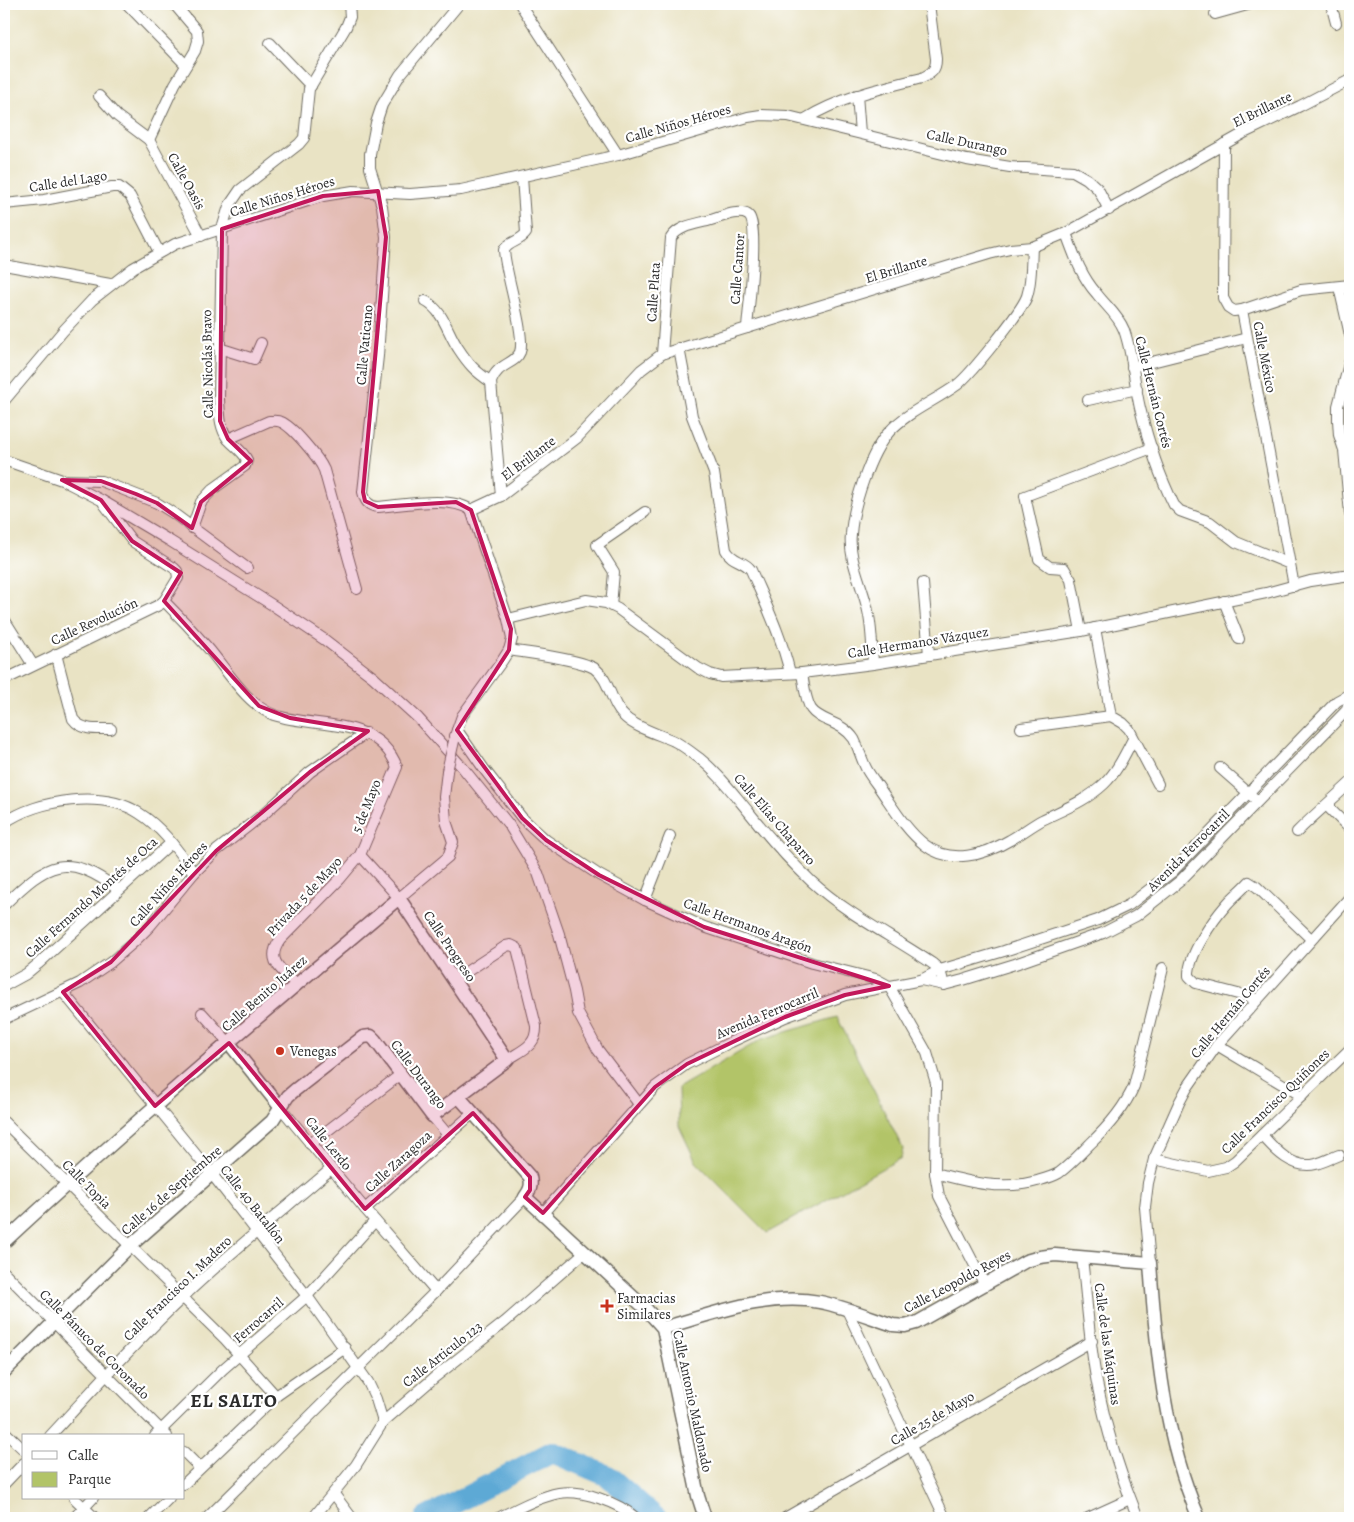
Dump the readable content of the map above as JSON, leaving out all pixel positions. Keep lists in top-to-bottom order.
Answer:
{
  "streets": {
    "street": [
      "El Brillante",
      "Calle Niños Héroes",
      "Calle Durango",
      "Calle del Lago",
      "Calle Oasis",
      "Calle Cantor",
      "Calle Plata",
      "Calle Vaticano",
      "Calle México",
      "Calle Nicolás Bravo",
      "Calle Hernán Cortés",
      "Calle Revolución",
      "Calle Hermanos Vázquez",
      "5 de Mayo",
      "Calle Elías Chaparro",
      "Avenida Ferrocarril",
      "Privada 5 de Mayo",
      "Calle Fernando Montés de Oca",
      "Calle Hermanos Aragón",
      "Calle Progreso",
      "Calle Benito Juárez",
      "Calle Francisco Quiñones",
      "Calle Lerdo",
      "Calle Zaragoza",
      "Calle Topia",
      "Calle 16 de Septiembre",
      "Calle 40 Batallón",
      "Calle Leopoldo Reyes",
      "Calle Francisco I. Madero",
      "Ferrocarril",
      "Calle Pánuco de Coronado",
      "Calle de las Máquinas",
      "Calle Articulo 123",
      "Calle Antonio Maldonado",
      "Calle 25 de Mayo"
    ]
  },
  "crossings": [
    ["El Brillante", "Calle Durango"],
    ["El Brillante", "Calle Cantor"],
    ["El Brillante", "Calle Plata"],
    ["El Brillante", "Calle Vaticano"],
    ["El Brillante", "Calle México"],
    ["El Brillante", "Calle Hernán Cortés"],
    ["Calle Niños Héroes", "Calle Durango"],
    ["Calle Niños Héroes", "Calle del Lago"],
    ["Calle Niños Héroes", "Calle Oasis"],
    ["Calle Niños Héroes", "Calle Vaticano"],
    ["Calle Niños Héroes", "Calle Nicolás Bravo"],
    ["Calle Niños Héroes", "5 de Mayo"],
    ["Calle Niños Héroes", "Calle 40 Batallón"],
    ["Calle Durango", "Calle Zaragoza"],
    ["Calle Durango", "Calle 16 de Septiembre"],
    ["Calle Durango", "Calle Antonio Maldonado"],
    ["Calle Cantor", "Calle Plata"],
    ["Calle México", "Calle Hernán Cortés"],
    ["Calle México", "Calle Hermanos Vázquez"],
    ["Calle Hernán Cortés", "Calle Francisco Quiñones"],
    ["Calle Hernán Cortés", "Calle Leopoldo Reyes"],
    ["5 de Mayo", "Privada 5 de Mayo"],
    ["5 de Mayo", "Calle Progreso"],
    ["Calle Elías Chaparro", "Avenida Ferrocarril"],
    ["Calle Elías Chaparro", "Calle Benito Juárez"],
    ["Avenida Ferrocarril", "Calle Hermanos Aragón"],
    ["Avenida Ferrocarril", "Calle Antonio Maldonado"],
    ["Privada 5 de Mayo", "Calle Progreso"],
    ["Privada 5 de Mayo", "Calle Benito Juárez"],
    ["Calle Hermanos Aragón", "Calle Benito Juárez"],
    ["Calle Progreso", "Calle Benito Juárez"],
    ["Calle Benito Juárez", "Calle Lerdo"],
    ["Calle Benito Juárez", "Calle Topia"],
    ["Calle Benito Juárez", "Calle 40 Batallón"],
    ["Calle Lerdo", "Calle Zaragoza"],
    ["Calle Lerdo", "Calle 16 de Septiembre"],
    ["Calle Lerdo", "Calle Francisco I. Madero"],
    ["Calle Lerdo", "Ferrocarril"],
    ["Calle Topia", "Calle 16 de Septiembre"],
    ["Calle Topia", "Calle Francisco I. Madero"],
    ["Calle Topia", "Ferrocarril"],
    ["Calle 16 de Septiembre", "Calle 40 Batallón"],
    ["Calle 16 de Septiembre", "Calle Pánuco de Coronado"],
    ["Calle 40 Batallón", "Calle Francisco I. Madero"],
    ["Calle 40 Batallón", "Ferrocarril"],
    ["Calle 40 Batallón", "Calle Articulo 123"],
    ["Calle Leopoldo Reyes", "Calle de las Máquinas"],
    ["Calle Leopoldo Reyes", "Calle Antonio Maldonado"],
    ["Calle Francisco I. Madero", "Calle Pánuco de Coronado"],
    ["Ferrocarril", "Calle Pánuco de Coronado"],
    ["Calle de las Máquinas", "Calle 25 de Mayo"],
    ["Calle Articulo 123", "Calle Antonio Maldonado"]
  ],
  "districts": ["EL SALTO"],
  "places": {
    "other": ["Venegas"],
    "health": ["Farmacias Similares"]
  },
  "legend": ["Calle", "Parque"]
}
